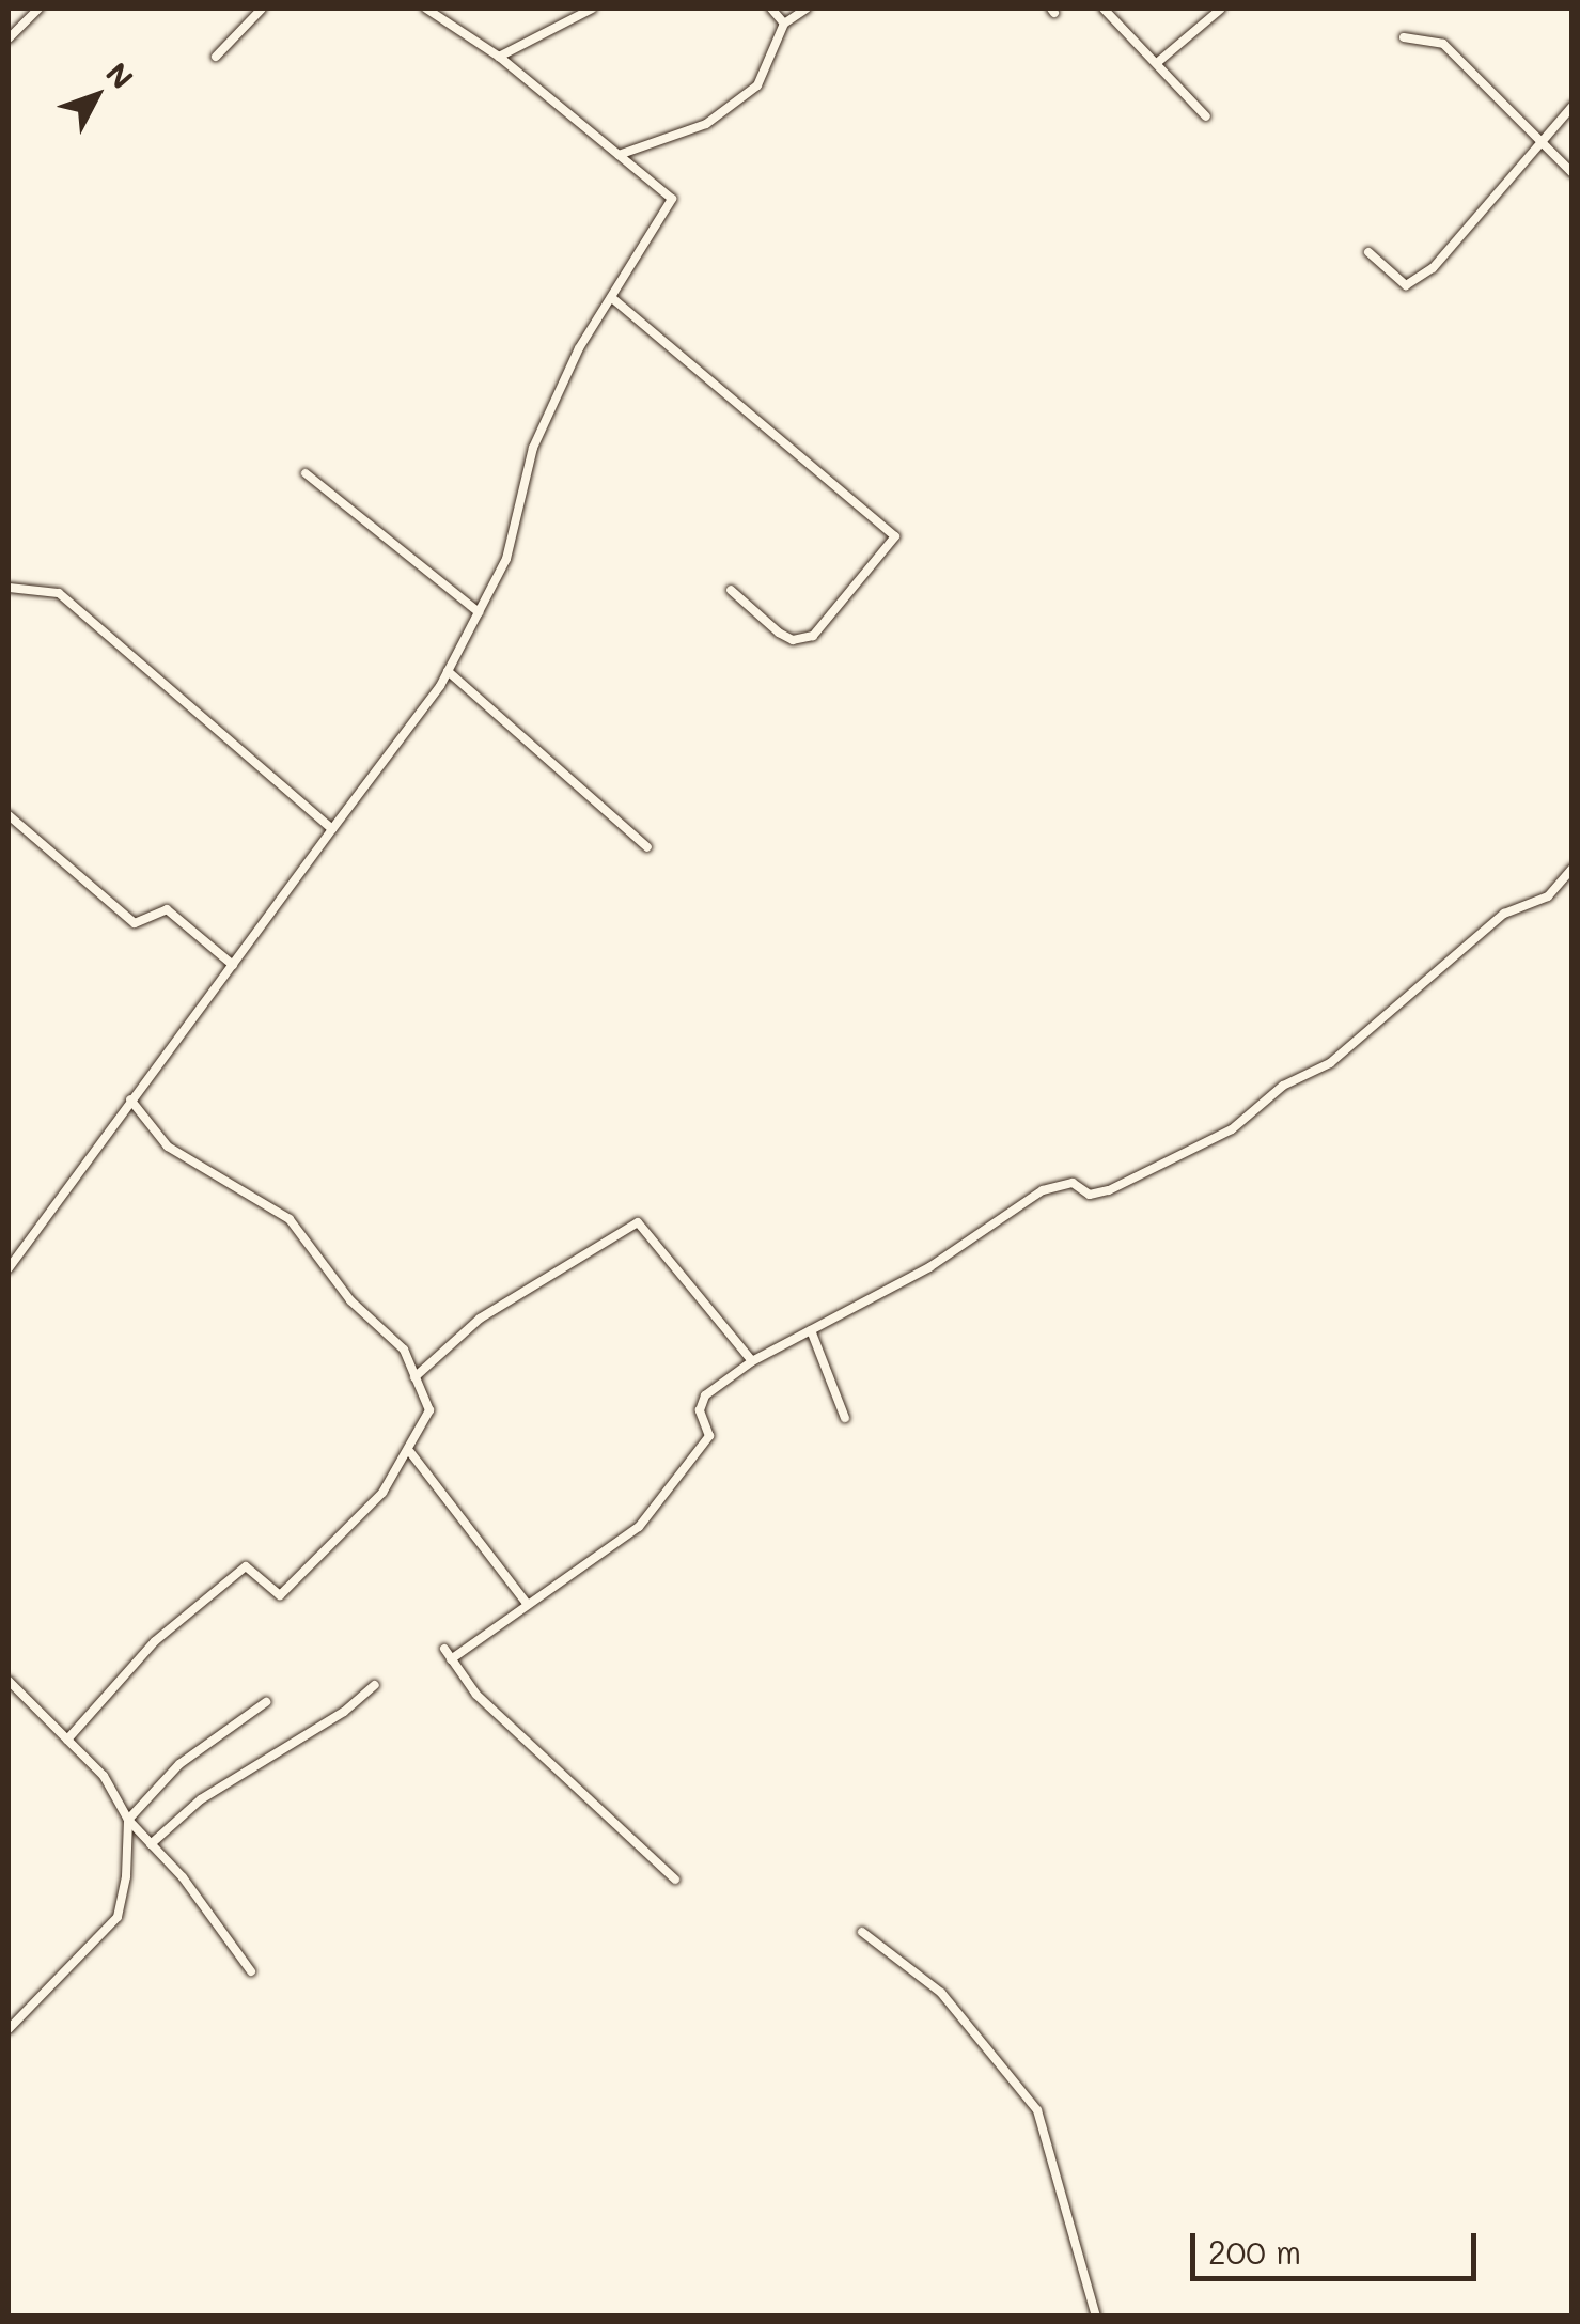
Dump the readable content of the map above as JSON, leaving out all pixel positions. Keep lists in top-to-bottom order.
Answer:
{
  "scale_bar": "200 m",
  "north": "top right"
}
